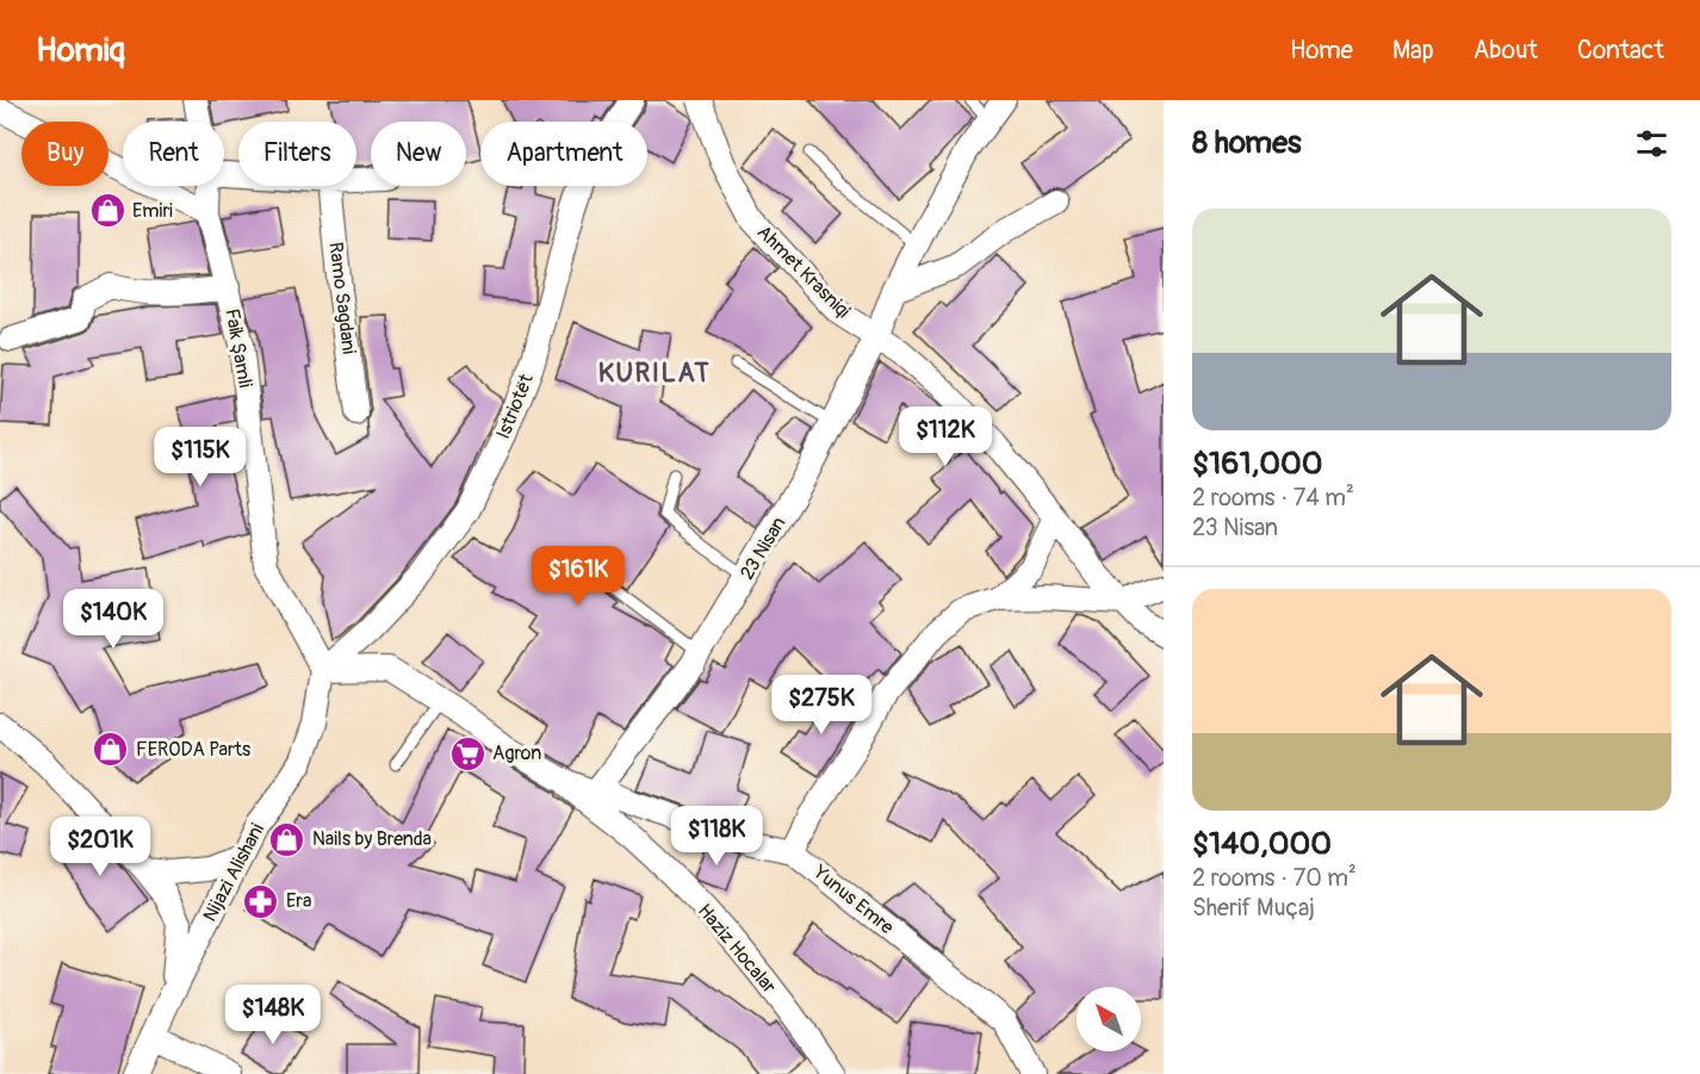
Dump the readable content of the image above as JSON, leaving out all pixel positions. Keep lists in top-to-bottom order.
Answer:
{
  "streets": {
    "street": [
      "Ahmet Krasniqi",
      "Ramo Sagdani",
      "Faik Şamli",
      "Istriotët",
      "23 Nisan",
      "Nijazi Alishani",
      "Yunus Emre",
      "Haziz Hocalar"
    ]
  },
  "crossings": [
    ["Ahmet Krasniqi", "23 Nisan"],
    ["Faik Şamli", "Istriotët"],
    ["Faik Şamli", "Nijazi Alishani"],
    ["Faik Şamli", "Yunus Emre"],
    ["Istriotët", "Nijazi Alishani"],
    ["Istriotët", "Yunus Emre"],
    ["23 Nisan", "Yunus Emre"],
    ["Nijazi Alishani", "Yunus Emre"],
    ["Yunus Emre", "Haziz Hocalar"]
  ],
  "districts": ["KURILAT"],
  "places": {
    "shop": ["Emiri", "FERODA Parts", "Nails by Brenda"],
    "supermarket": ["Agron"],
    "pharmacy": ["Era"]
  },
  "north": "top left",
  "page": {
    "header": "Homiq",
    "nav": [
      "Home",
      "Map",
      "About",
      "Contact"
    ],
    "heading": "8 homes",
    "chip": [
      "Buy",
      "Rent",
      "Filters",
      "New",
      "Apartment"
    ],
    "list": [
      {
        "name": "$161,000",
        "note": "2 rooms · 74 m² · 23 Nisan"
      },
      {
        "name": "$140,000",
        "note": "2 rooms · 70 m² · Sherif Muçaj"
      }
    ],
    "price": [
      "$112K",
      "$115K",
      "$161K",
      "$140K",
      "$275K",
      "$118K",
      "$201K",
      "$148K"
    ]
  }
}
